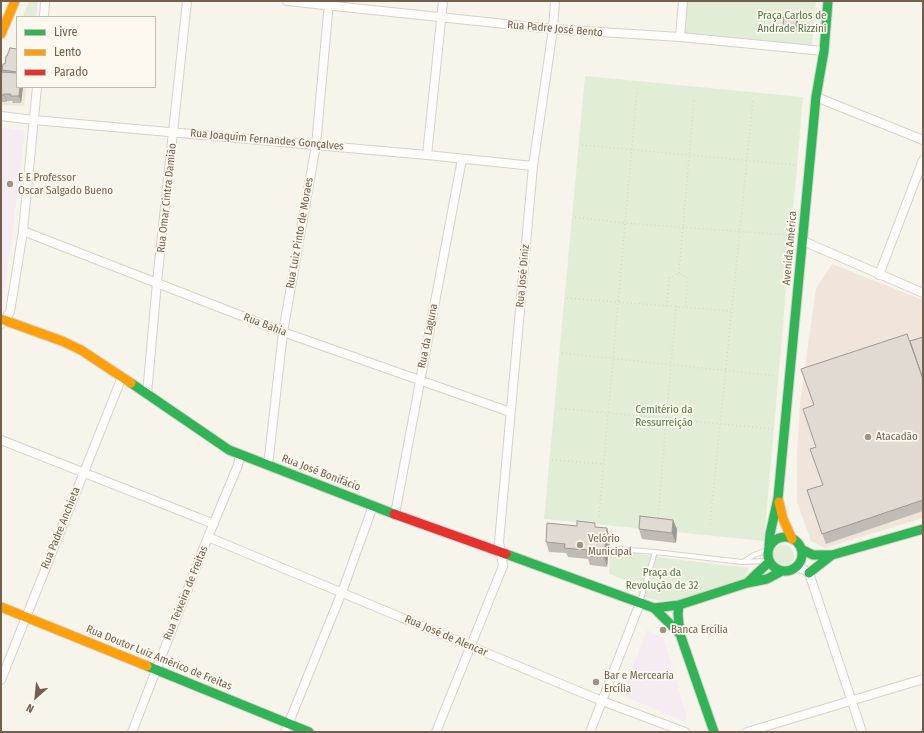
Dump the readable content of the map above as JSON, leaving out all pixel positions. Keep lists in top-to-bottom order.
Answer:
{
  "streets": {
    "street": [
      "Rua Padre José Bento",
      "Rua Joaquim Fernandes Gonçalves",
      "Rua Omar Cintra Damião",
      "Rua Luiz Pinto de Moraes",
      "Avenida América",
      "Rua José Diniz",
      "Rua Bahia",
      "Rua da Laguna",
      "Rua José Bonifácio",
      "Rua Padre Anchieta",
      "Rua Teixeira de Freitas",
      "Rua José de Alencar",
      "Rua Doutor Luiz Américo de Freitas"
    ]
  },
  "crossings": [
    ["Rua Padre José Bento", "Rua Luiz Pinto de Moraes"],
    ["Rua Padre José Bento", "Avenida América"],
    ["Rua Padre José Bento", "Rua José Diniz"],
    ["Rua Joaquim Fernandes Gonçalves", "Rua Omar Cintra Damião"],
    ["Rua Joaquim Fernandes Gonçalves", "Rua Luiz Pinto de Moraes"],
    ["Rua Joaquim Fernandes Gonçalves", "Rua José Diniz"],
    ["Rua Joaquim Fernandes Gonçalves", "Rua da Laguna"],
    ["Rua Omar Cintra Damião", "Rua Bahia"],
    ["Rua Omar Cintra Damião", "Rua José Bonifácio"],
    ["Rua Luiz Pinto de Moraes", "Rua Bahia"],
    ["Rua Luiz Pinto de Moraes", "Rua José Bonifácio"],
    ["Rua José Diniz", "Rua Bahia"],
    ["Rua José Diniz", "Rua José Bonifácio"],
    ["Rua José Diniz", "Rua José de Alencar"],
    ["Rua Bahia", "Rua da Laguna"],
    ["Rua da Laguna", "Rua José Bonifácio"],
    ["Rua José Bonifácio", "Rua Padre Anchieta"],
    ["Rua José Bonifácio", "Rua Teixeira de Freitas"],
    ["Rua Padre Anchieta", "Rua Doutor Luiz Américo de Freitas"],
    ["Rua Teixeira de Freitas", "Rua José de Alencar"],
    ["Rua Teixeira de Freitas", "Rua Doutor Luiz Américo de Freitas"]
  ],
  "parks": ["Praça Carlos de Andrade Rizzini", "Cemitério da Ressurreição", "Praça da Revolução de 32"],
  "places": [
    "E E Professor Oscar Salgado Bueno",
    "Atacadão",
    "Velório Municipal",
    "Banca Ercília",
    "Bar e Mercearia Ercília"
  ],
  "legend": ["Livre", "Lento", "Parado"],
  "north": "bottom left"
}
